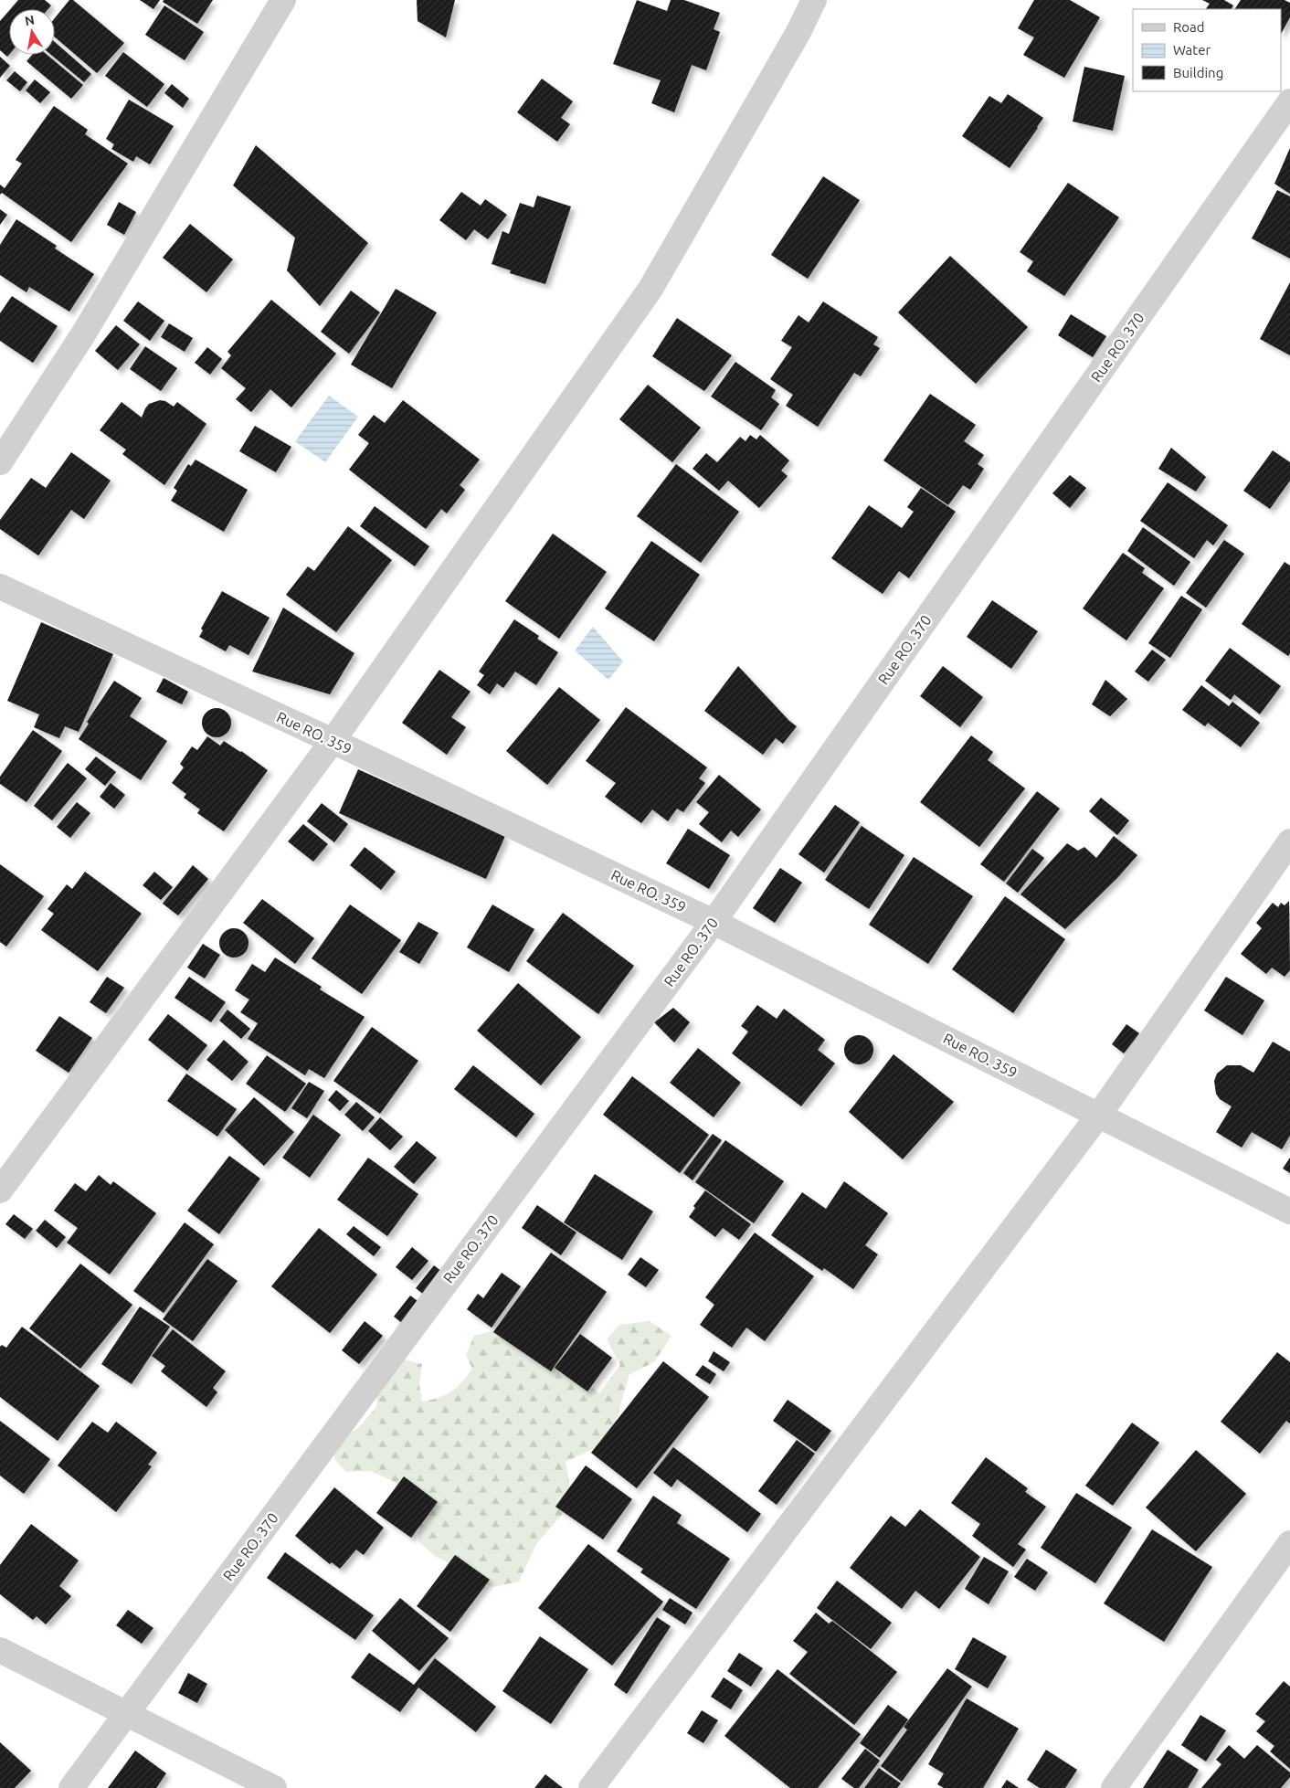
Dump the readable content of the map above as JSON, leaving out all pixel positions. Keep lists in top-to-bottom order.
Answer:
{
  "streets": {
    "street": ["Rue RO. 370", "Rue RO. 359"]
  },
  "crossings": [
    ["Rue RO. 370", "Rue RO. 359"]
  ],
  "legend": ["Road", "Water", "Building"],
  "north": "top"
}
